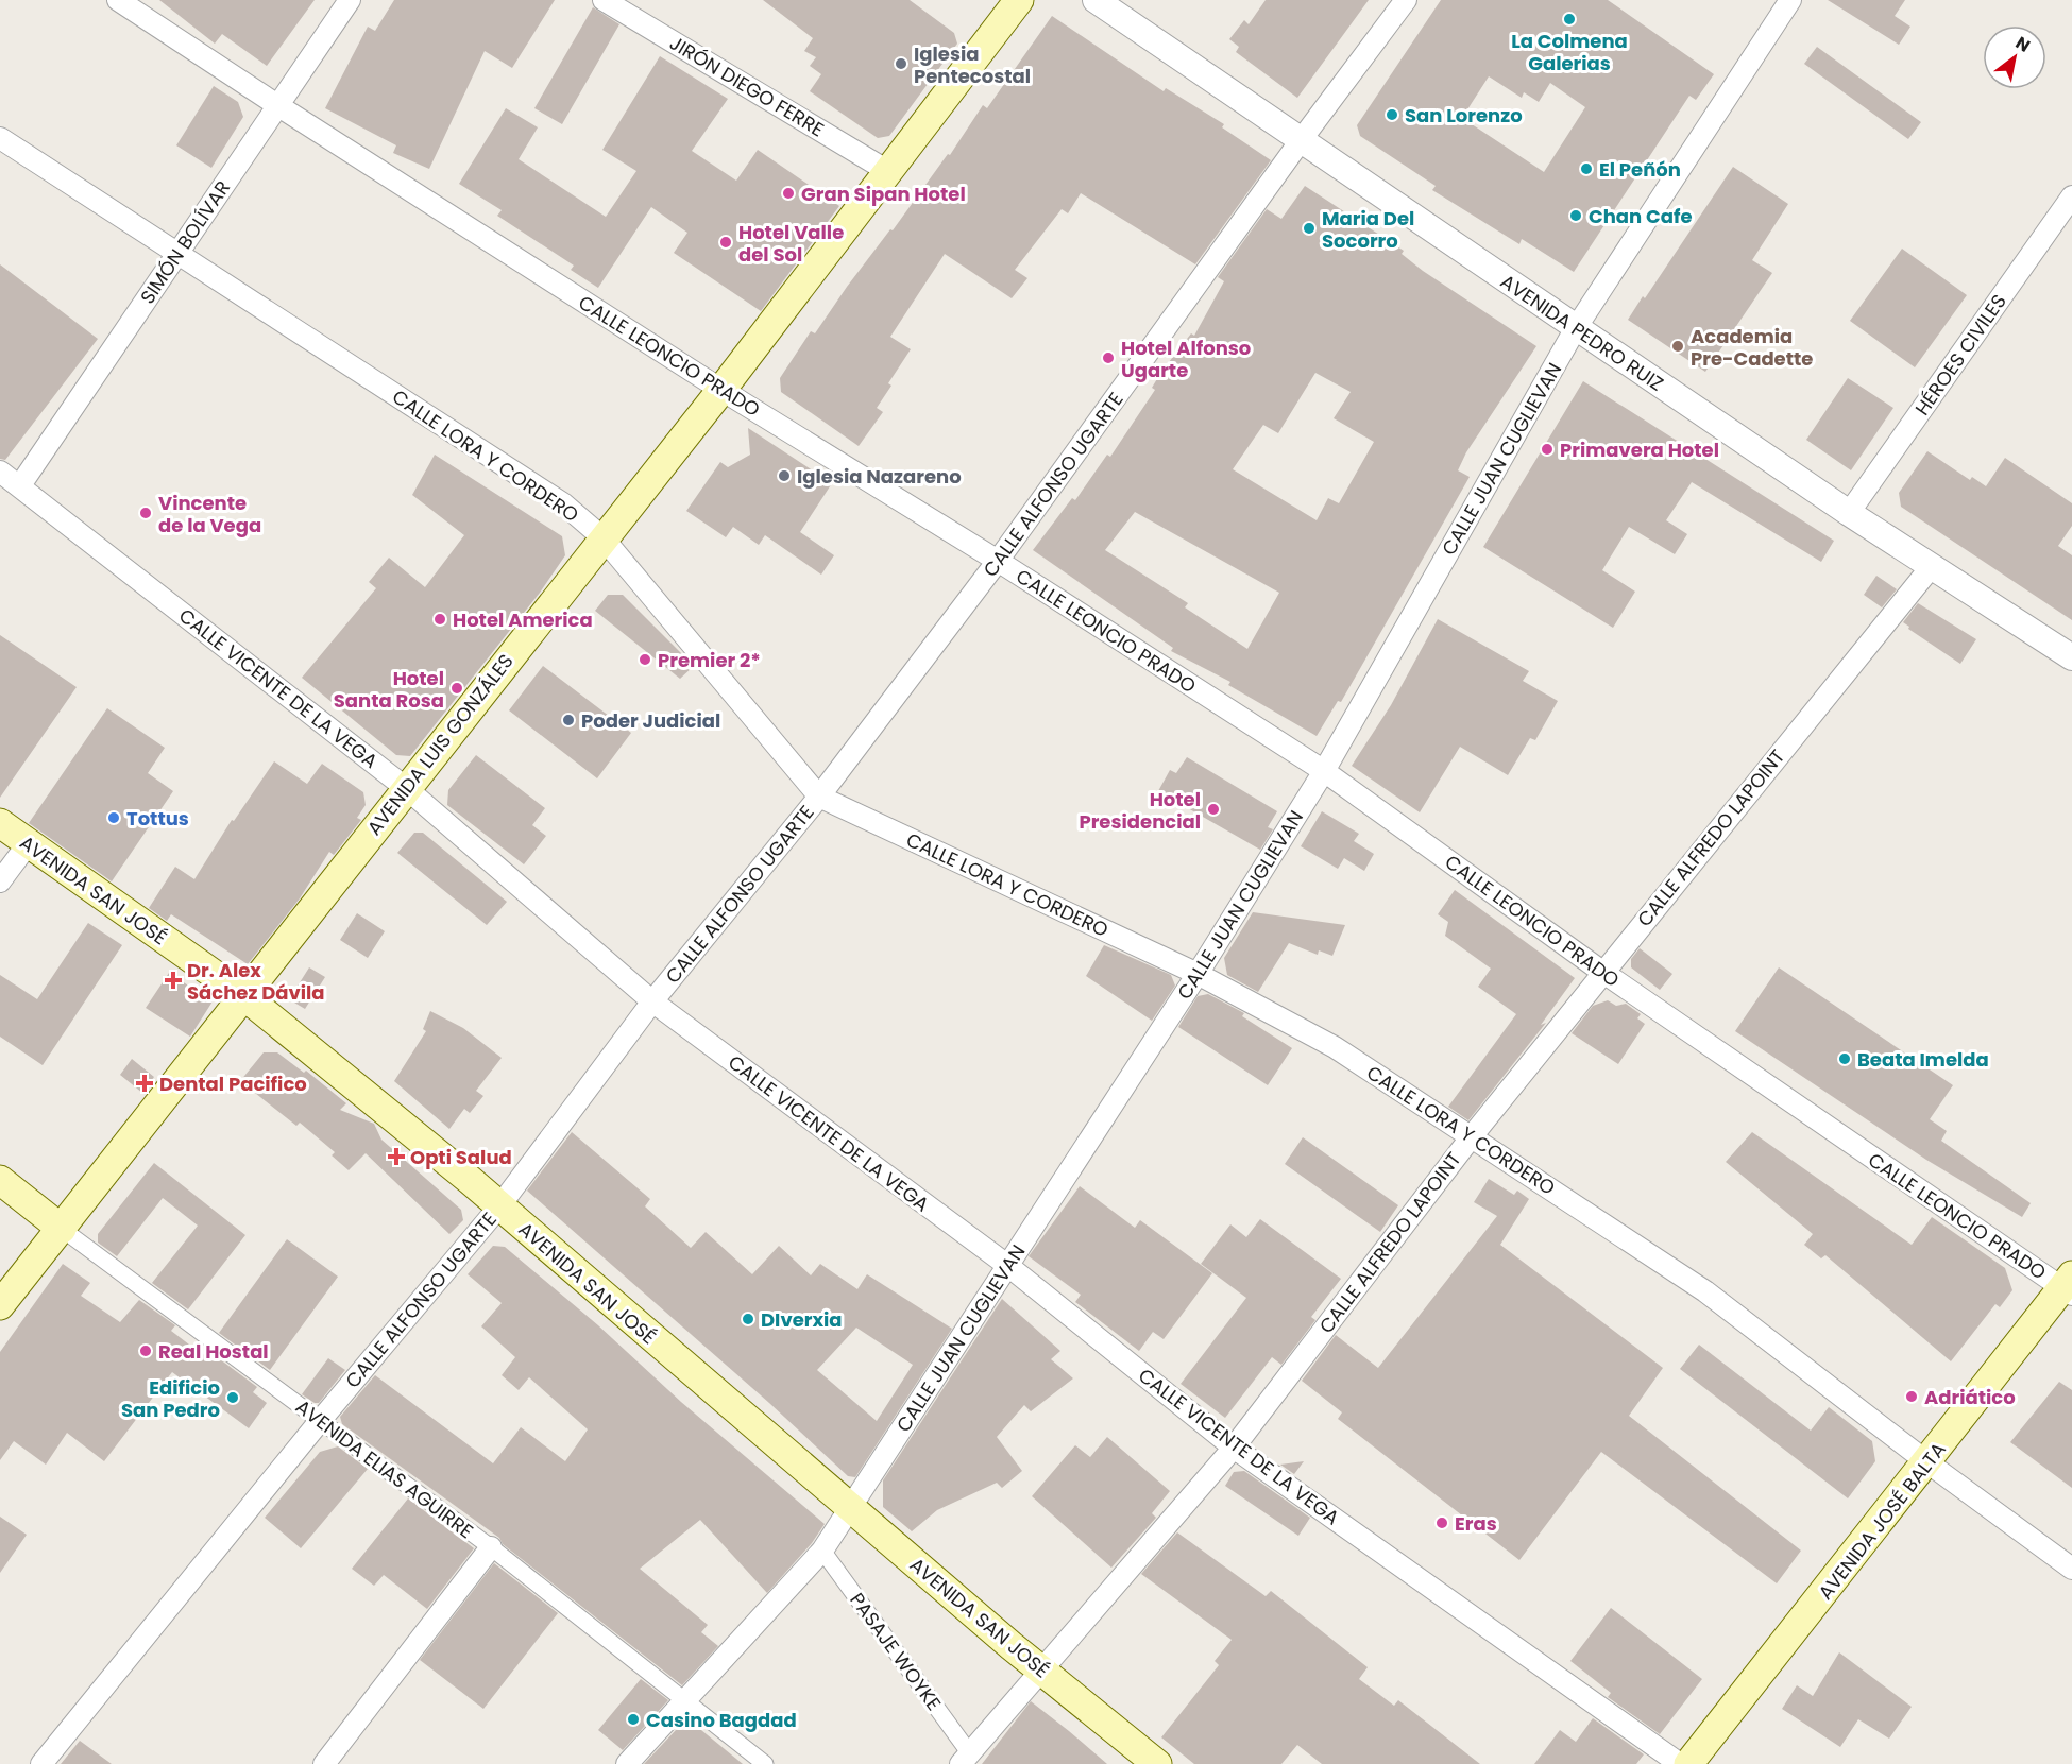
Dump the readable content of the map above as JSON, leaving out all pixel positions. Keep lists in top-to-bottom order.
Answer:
{
  "streets": {
    "main road": [
      "AVENIDA LUIS GONZÁLES",
      "AVENIDA SAN JOSÉ",
      "AVENIDA ELIAS AGUIRRE",
      "AVENIDA JOSÉ BALTA"
    ],
    "street": [
      "JIRÓN DIEGO FERRE",
      "SIMÓN BOLÍVAR",
      "AVENIDA PEDRO RUIZ",
      "HÉROES CIVILES",
      "CALLE LEONCIO PRADO",
      "CALLE LORA Y CORDERO",
      "CALLE JUAN CUGLIEVAN",
      "CALLE ALFONSO UGARTE",
      "CALLE VICENTE DE LA VEGA",
      "CALLE ALFREDO LAPOINT",
      "PASAJE WOYKE"
    ]
  },
  "crossings": [
    ["JIRÓN DIEGO FERRE", "AVENIDA LUIS GONZÁLES"],
    ["SIMÓN BOLÍVAR", "CALLE LEONCIO PRADO"],
    ["SIMÓN BOLÍVAR", "CALLE LORA Y CORDERO"],
    ["SIMÓN BOLÍVAR", "CALLE VICENTE DE LA VEGA"],
    ["AVENIDA PEDRO RUIZ", "HÉROES CIVILES"],
    ["AVENIDA PEDRO RUIZ", "CALLE JUAN CUGLIEVAN"],
    ["AVENIDA PEDRO RUIZ", "CALLE ALFONSO UGARTE"],
    ["AVENIDA PEDRO RUIZ", "CALLE ALFREDO LAPOINT"],
    ["CALLE LEONCIO PRADO", "CALLE JUAN CUGLIEVAN"],
    ["CALLE LEONCIO PRADO", "CALLE ALFONSO UGARTE"],
    ["CALLE LEONCIO PRADO", "AVENIDA LUIS GONZÁLES"],
    ["CALLE LEONCIO PRADO", "CALLE ALFREDO LAPOINT"],
    ["CALLE LEONCIO PRADO", "AVENIDA JOSÉ BALTA"],
    ["CALLE LORA Y CORDERO", "CALLE JUAN CUGLIEVAN"],
    ["CALLE LORA Y CORDERO", "CALLE ALFONSO UGARTE"],
    ["CALLE LORA Y CORDERO", "AVENIDA LUIS GONZÁLES"],
    ["CALLE LORA Y CORDERO", "CALLE ALFREDO LAPOINT"],
    ["CALLE LORA Y CORDERO", "AVENIDA JOSÉ BALTA"],
    ["CALLE JUAN CUGLIEVAN", "CALLE VICENTE DE LA VEGA"],
    ["CALLE JUAN CUGLIEVAN", "AVENIDA SAN JOSÉ"],
    ["CALLE JUAN CUGLIEVAN", "AVENIDA ELIAS AGUIRRE"],
    ["CALLE JUAN CUGLIEVAN", "PASAJE WOYKE"],
    ["CALLE ALFONSO UGARTE", "CALLE VICENTE DE LA VEGA"],
    ["CALLE ALFONSO UGARTE", "AVENIDA SAN JOSÉ"],
    ["CALLE ALFONSO UGARTE", "AVENIDA ELIAS AGUIRRE"],
    ["CALLE VICENTE DE LA VEGA", "AVENIDA LUIS GONZÁLES"],
    ["CALLE VICENTE DE LA VEGA", "CALLE ALFREDO LAPOINT"],
    ["AVENIDA LUIS GONZÁLES", "AVENIDA SAN JOSÉ"],
    ["AVENIDA LUIS GONZÁLES", "AVENIDA ELIAS AGUIRRE"],
    ["CALLE ALFREDO LAPOINT", "AVENIDA SAN JOSÉ"],
    ["CALLE ALFREDO LAPOINT", "PASAJE WOYKE"]
  ],
  "places": {
    "other": [
      "La Colmena Galerias",
      "Iglesia Pentecostal",
      "San Lorenzo",
      "El Peñón",
      "Gran Sipan Hotel",
      "Chan Cafe",
      "Maria Del Socorro",
      "Hotel Valle del Sol",
      "Academia Pre-Cadette",
      "Hotel Alfonso Ugarte",
      "Primavera Hotel",
      "Iglesia Nazareno",
      "Vincente de la Vega",
      "Hotel America",
      "Premier 2*",
      "Hotel Santa Rosa",
      "Poder Judicial",
      "Hotel Presidencial",
      "Tottus",
      "Beata Imelda",
      "DIverxia",
      "Real Hostal",
      "Adriático",
      "Edificio San Pedro",
      "Eras",
      "Casino Bagdad"
    ],
    "health": ["Dr. Alex Sáchez Dávila", "Dental Pacifico", "Opti Salud"]
  },
  "north": "top right"
}
